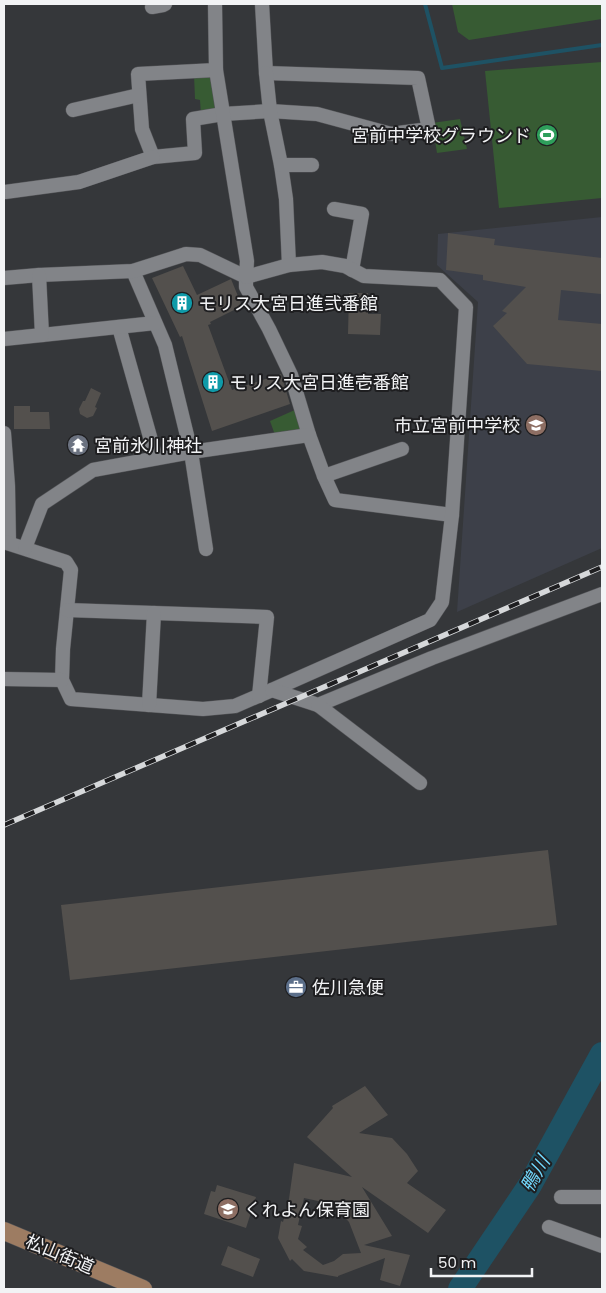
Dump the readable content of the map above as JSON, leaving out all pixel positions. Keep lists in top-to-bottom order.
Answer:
{
  "streets": {
    "main road": ["松山街道"]
  },
  "water": ["鴨川"],
  "places": {
    "sports": ["宮前中学校グラウンド"],
    "building": ["モリス大宮日進弐番館", "モリス大宮日進壱番館"],
    "school or university": ["市立宮前中学校", "くれよん保育園"],
    "temple": ["宮前氷川神社"],
    "office": ["佐川急便"]
  },
  "scale_bar": "50 m"
}
